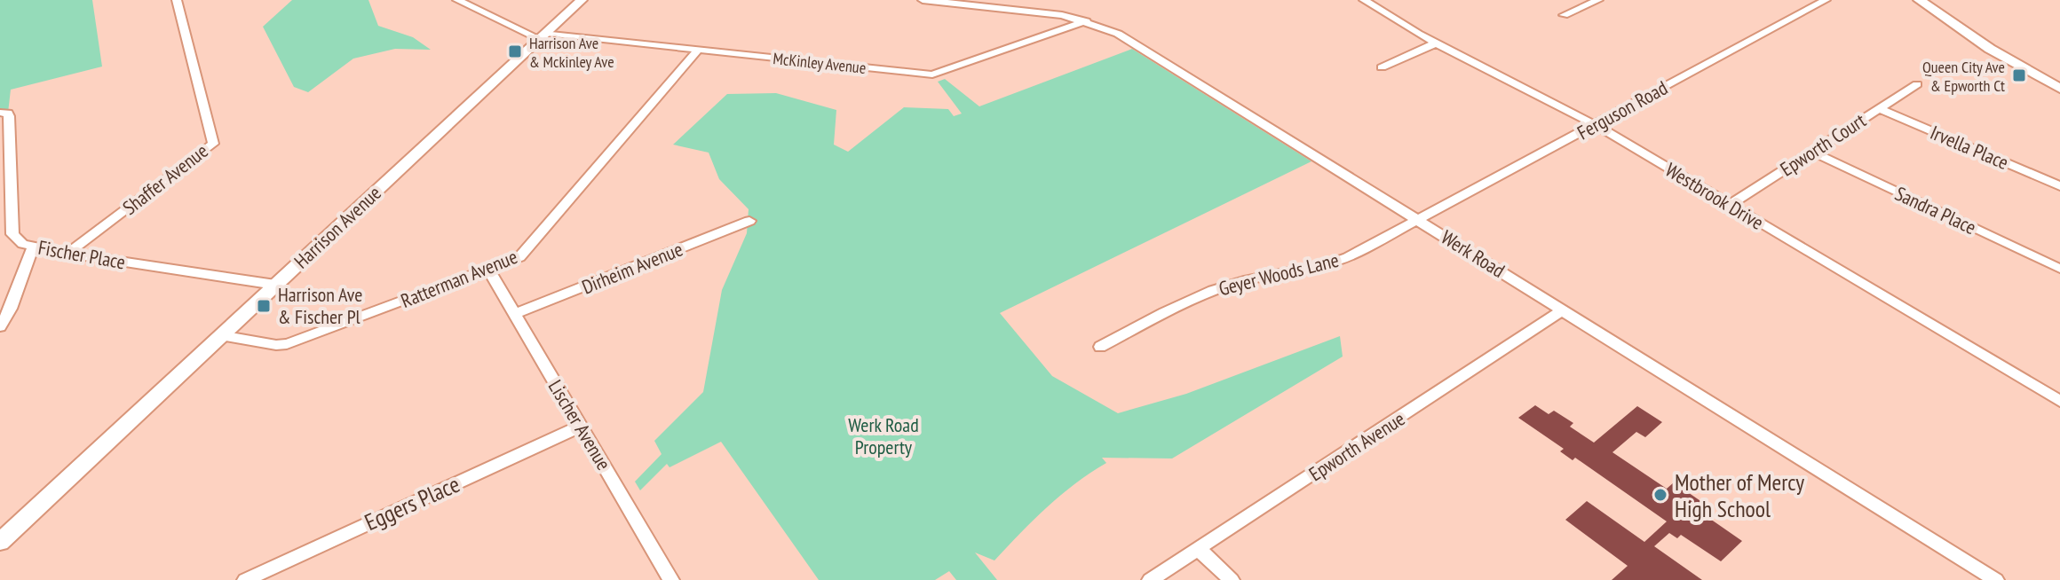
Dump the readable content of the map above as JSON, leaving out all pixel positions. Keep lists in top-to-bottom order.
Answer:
{
  "streets": {
    "main road": ["Harrison Avenue"],
    "street": [
      "McKinley Avenue",
      "Ferguson Road",
      "Epworth Court",
      "Irvella Place",
      "Shaffer Avenue",
      "Westbrook Drive",
      "Sandra Place",
      "Werk Road",
      "Fischer Place",
      "Dirheim Avenue",
      "Geyer Woods Lane",
      "Ratterman Avenue",
      "Lischer Avenue",
      "Epworth Avenue",
      "Eggers Place"
    ]
  },
  "crossings": [
    ["McKinley Avenue", "Harrison Avenue"],
    ["McKinley Avenue", "Werk Road"],
    ["McKinley Avenue", "Ratterman Avenue"],
    ["Ferguson Road", "Westbrook Drive"],
    ["Ferguson Road", "Werk Road"],
    ["Ferguson Road", "Geyer Woods Lane"],
    ["Epworth Court", "Irvella Place"],
    ["Epworth Court", "Westbrook Drive"],
    ["Epworth Court", "Sandra Place"],
    ["Shaffer Avenue", "Fischer Place"],
    ["Harrison Avenue", "Fischer Place"],
    ["Harrison Avenue", "Ratterman Avenue"],
    ["Werk Road", "Geyer Woods Lane"],
    ["Werk Road", "Epworth Avenue"],
    ["Dirheim Avenue", "Lischer Avenue"],
    ["Ratterman Avenue", "Lischer Avenue"],
    ["Lischer Avenue", "Eggers Place"]
  ],
  "parks": ["Werk Road Property"],
  "places": {
    "transit": ["Harrison Ave & Mckinley Ave", "Queen City Ave & Epworth Ct", "Harrison Ave & Fischer Pl"],
    "other": ["Mother of Mercy High School"]
  }
}
